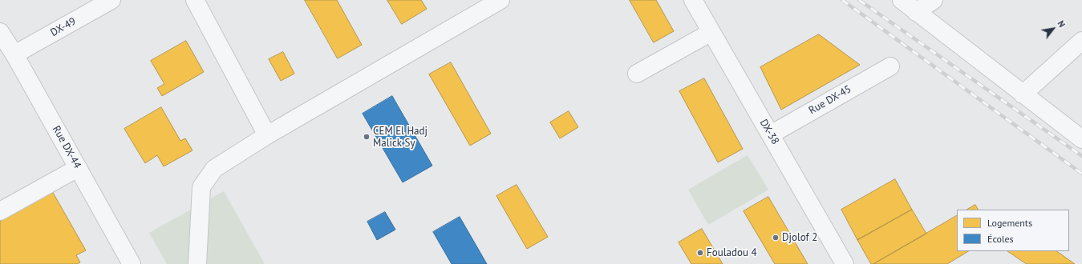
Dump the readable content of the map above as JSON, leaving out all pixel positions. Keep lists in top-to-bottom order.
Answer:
{
  "streets": {
    "street": [
      "DX-49",
      "Rue DX-45",
      "DX-38",
      "Rue DX-44"
    ]
  },
  "crossings": [
    ["DX-49", "Rue DX-44"],
    ["Rue DX-45", "DX-38"]
  ],
  "places": ["CEM El Hadj Malick Sy", "Djolof 2", "Fouladou 4"],
  "legend": ["Logements", "Écoles"],
  "north": "top right"
}
